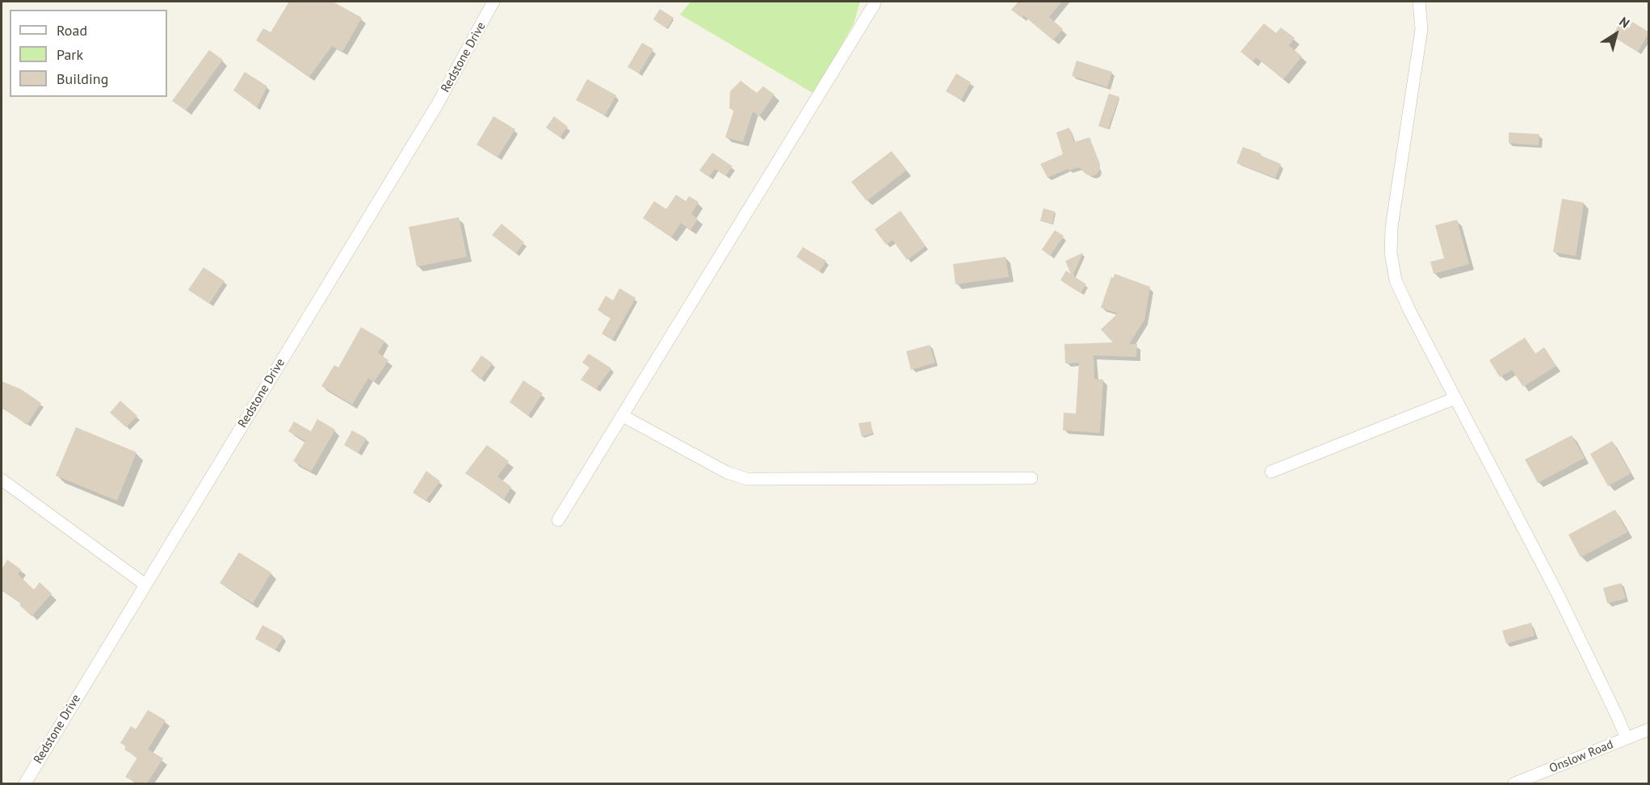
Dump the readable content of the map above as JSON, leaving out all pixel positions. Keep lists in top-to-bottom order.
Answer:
{
  "streets": {
    "street": ["Redstone Drive", "Onslow Road"]
  },
  "legend": ["Road", "Park", "Building"],
  "north": "top right"
}
